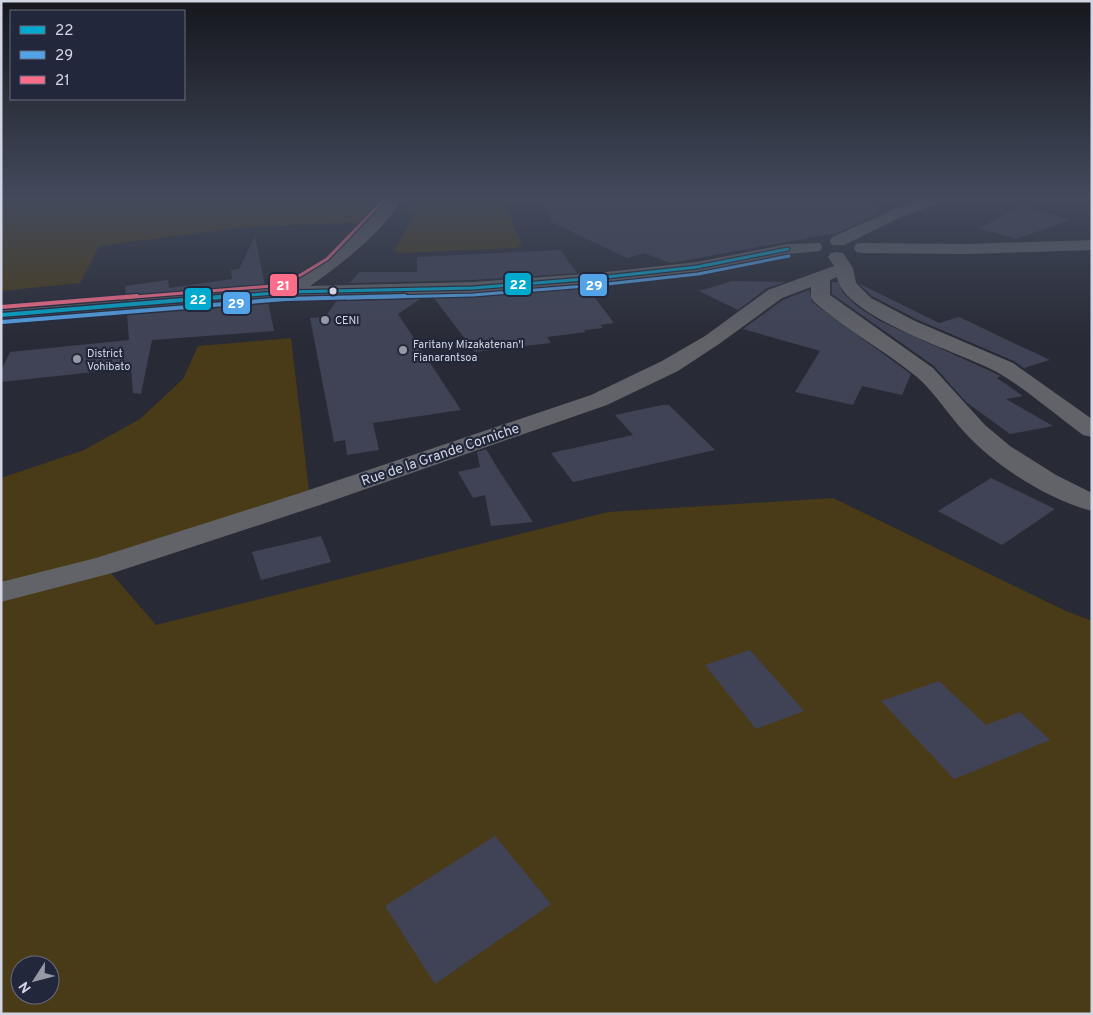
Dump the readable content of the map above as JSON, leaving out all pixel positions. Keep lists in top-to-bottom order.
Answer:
{
  "streets": {
    "street": ["Rue de la Grande Corniche"]
  },
  "places": ["CENI", "Faritany Mizakatenan'I Fianarantsoa", "District Vohibato"],
  "lines": ["transit line 21", "transit line 22", "transit line 29"],
  "legend": ["22", "29", "21"],
  "north": "bottom left"
}
